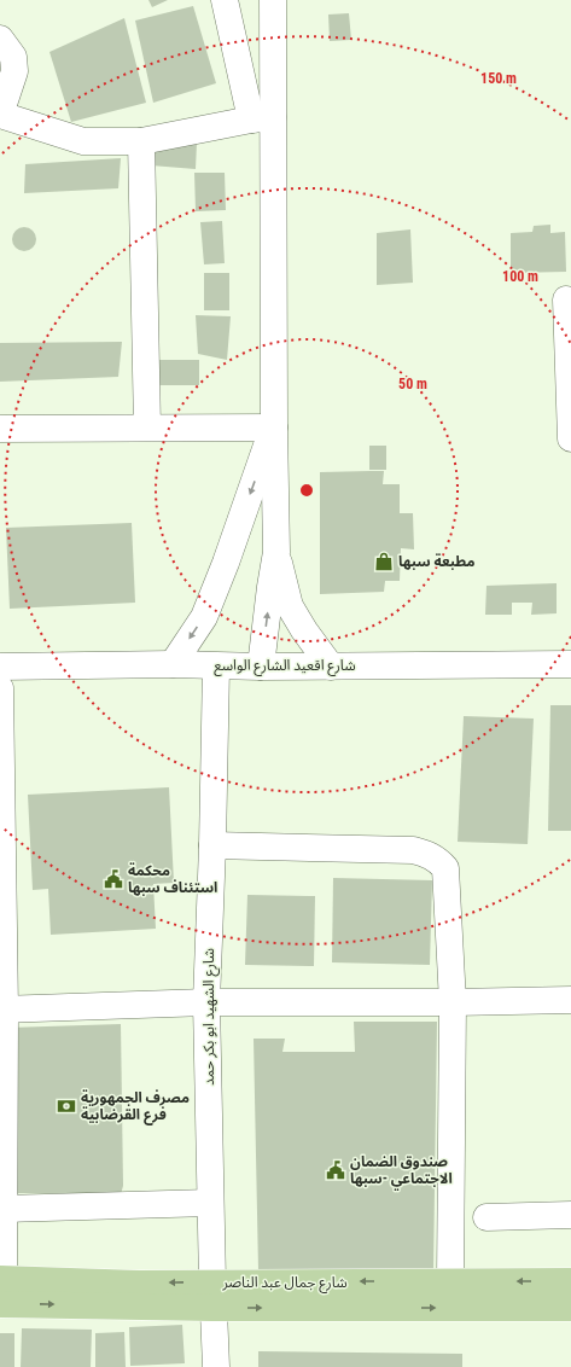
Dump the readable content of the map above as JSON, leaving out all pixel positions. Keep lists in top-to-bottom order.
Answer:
{
  "streets": {
    "main road": ["شارع جمال عبد الناصر"],
    "street": ["شارع اقعيد الشارع الواسع", "شارع الشهيد ابو بكر حمد"]
  },
  "crossings": [
    ["شارع اقعيد الشارع الواسع", "شارع الشهيد ابو بكر حمد"],
    ["شارع الشهيد ابو بكر حمد", "شارع جمال عبد الناصر"]
  ],
  "places": {
    "shop": ["مطبعة سبها"],
    "public building": ["محكمة استئناف سبها", "صندوق الضمان الاجتماعي -سبها"],
    "bank": ["مصرف الجمهورية فرع القرضابية"]
  },
  "rings": ["150 m", "100 m", "50 m"]
}
